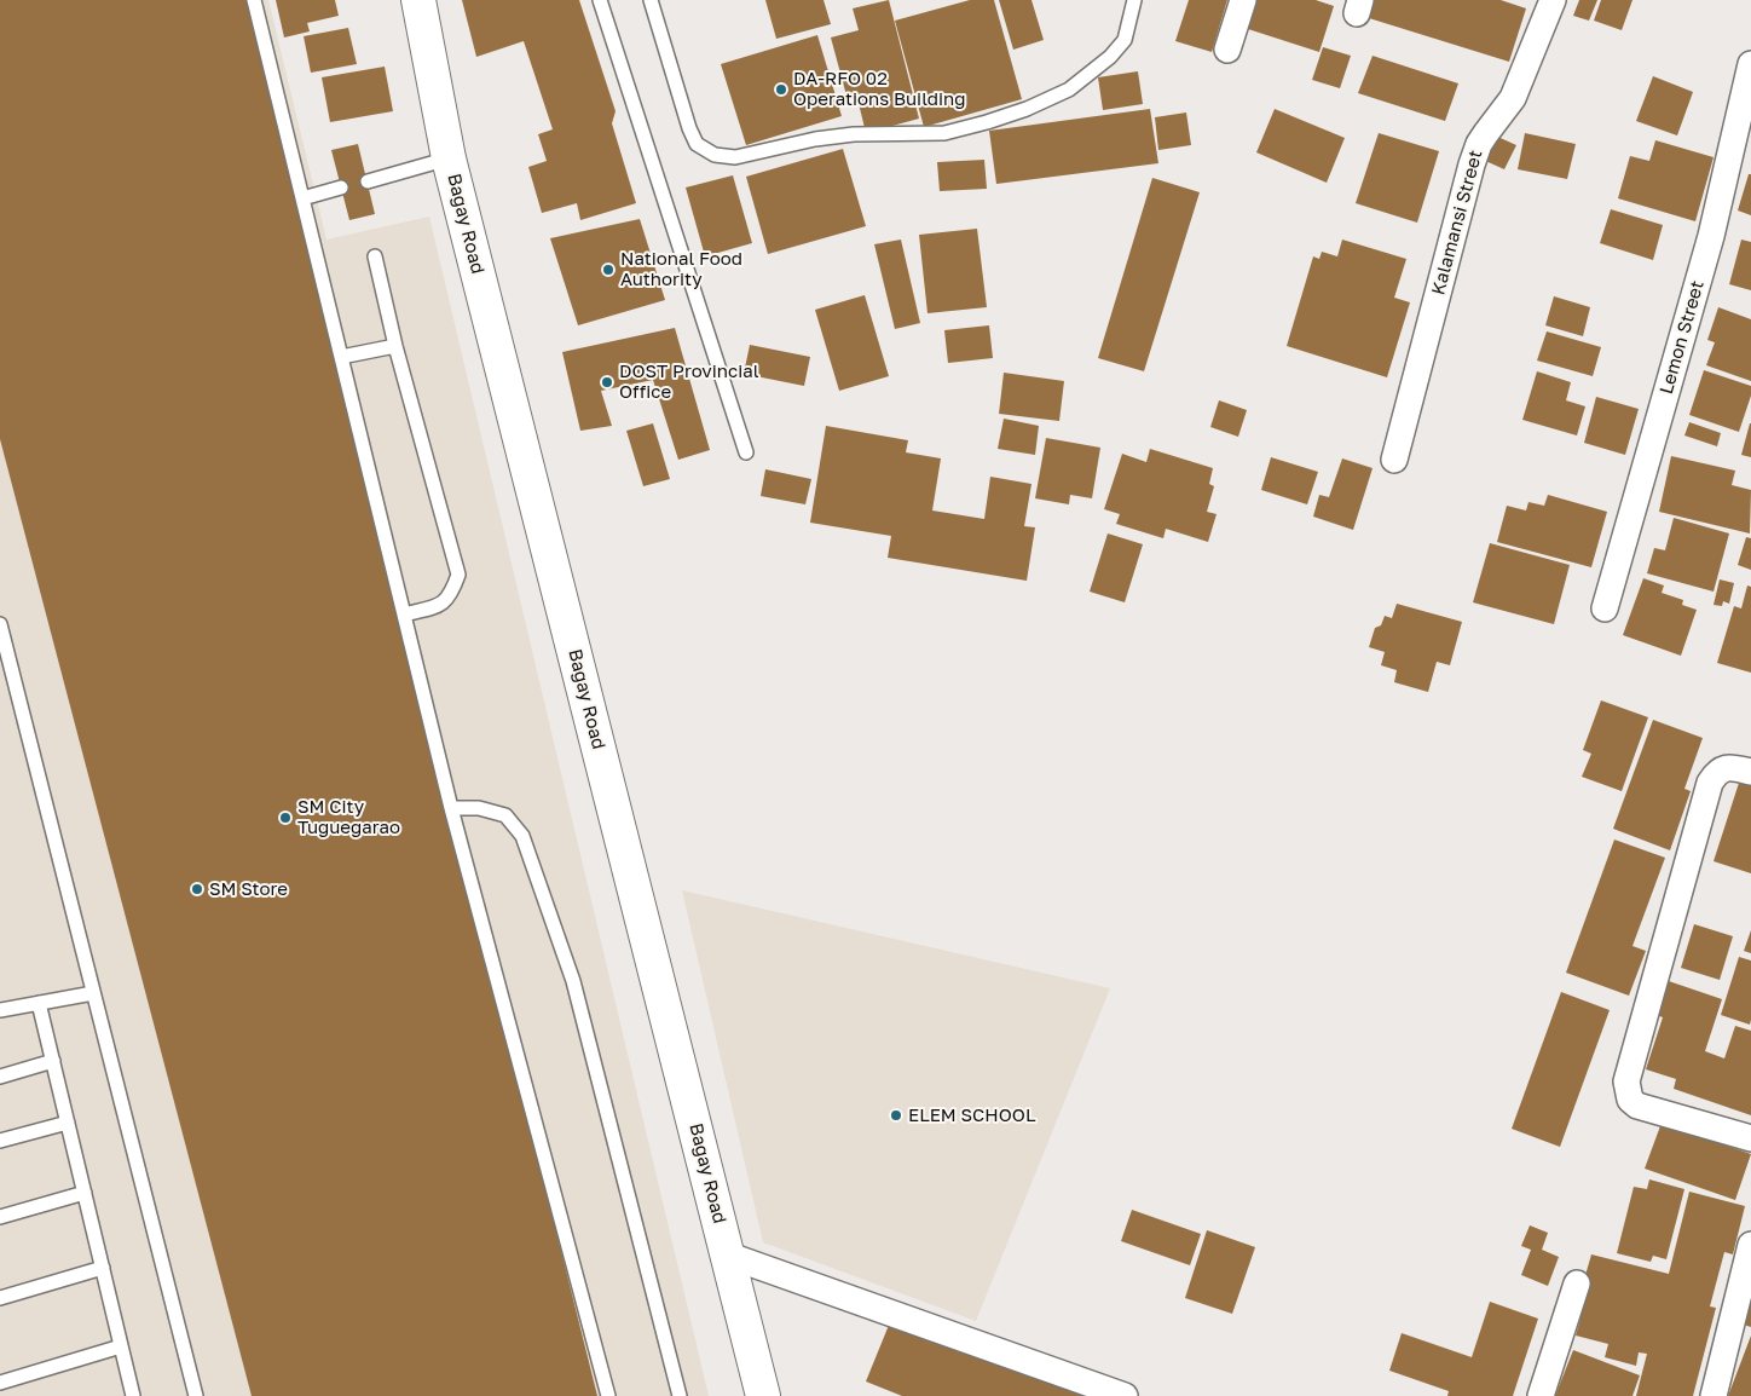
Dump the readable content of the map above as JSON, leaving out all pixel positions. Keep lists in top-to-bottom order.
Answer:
{
  "streets": {
    "street": ["Kalamansi Street", "Bagay Road", "Lemon Street"]
  },
  "places": [
    "DA-RFO 02 Operations Building",
    "National Food Authority",
    "DOST Provincial Office",
    "SM City Tuguegarao",
    "SM Store",
    "ELEM SCHOOL"
  ]
}
